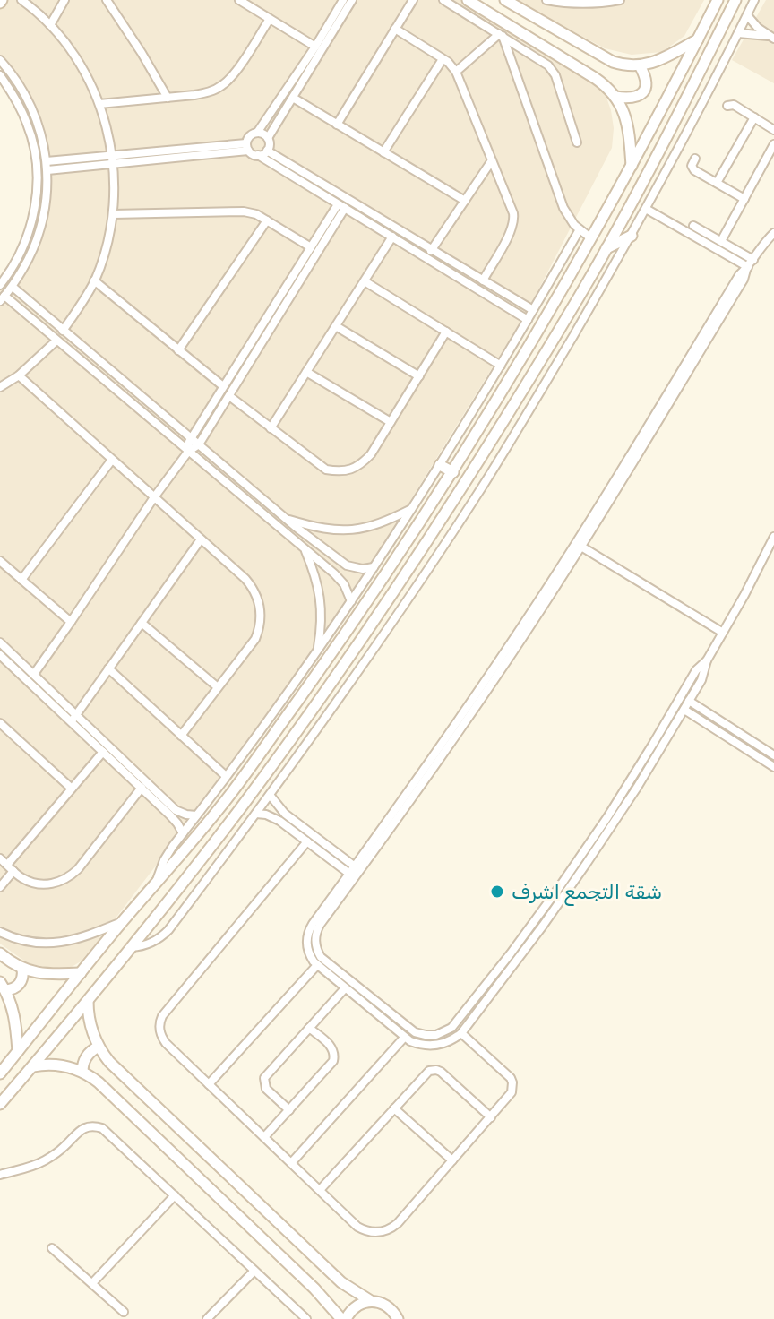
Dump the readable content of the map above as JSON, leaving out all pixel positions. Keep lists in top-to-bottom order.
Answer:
{
  "places": ["شقة التجمع اشرف"]
}
